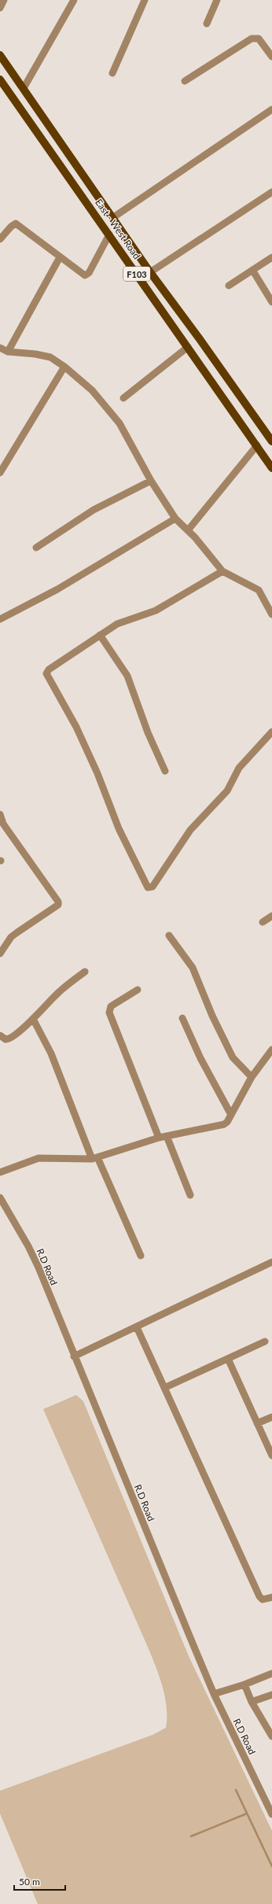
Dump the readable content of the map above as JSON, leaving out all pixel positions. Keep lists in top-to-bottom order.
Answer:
{
  "streets": {
    "main road": ["East - West Road", "F103"],
    "street": ["R.D Road"]
  },
  "scale_bar": "50 m"
}
